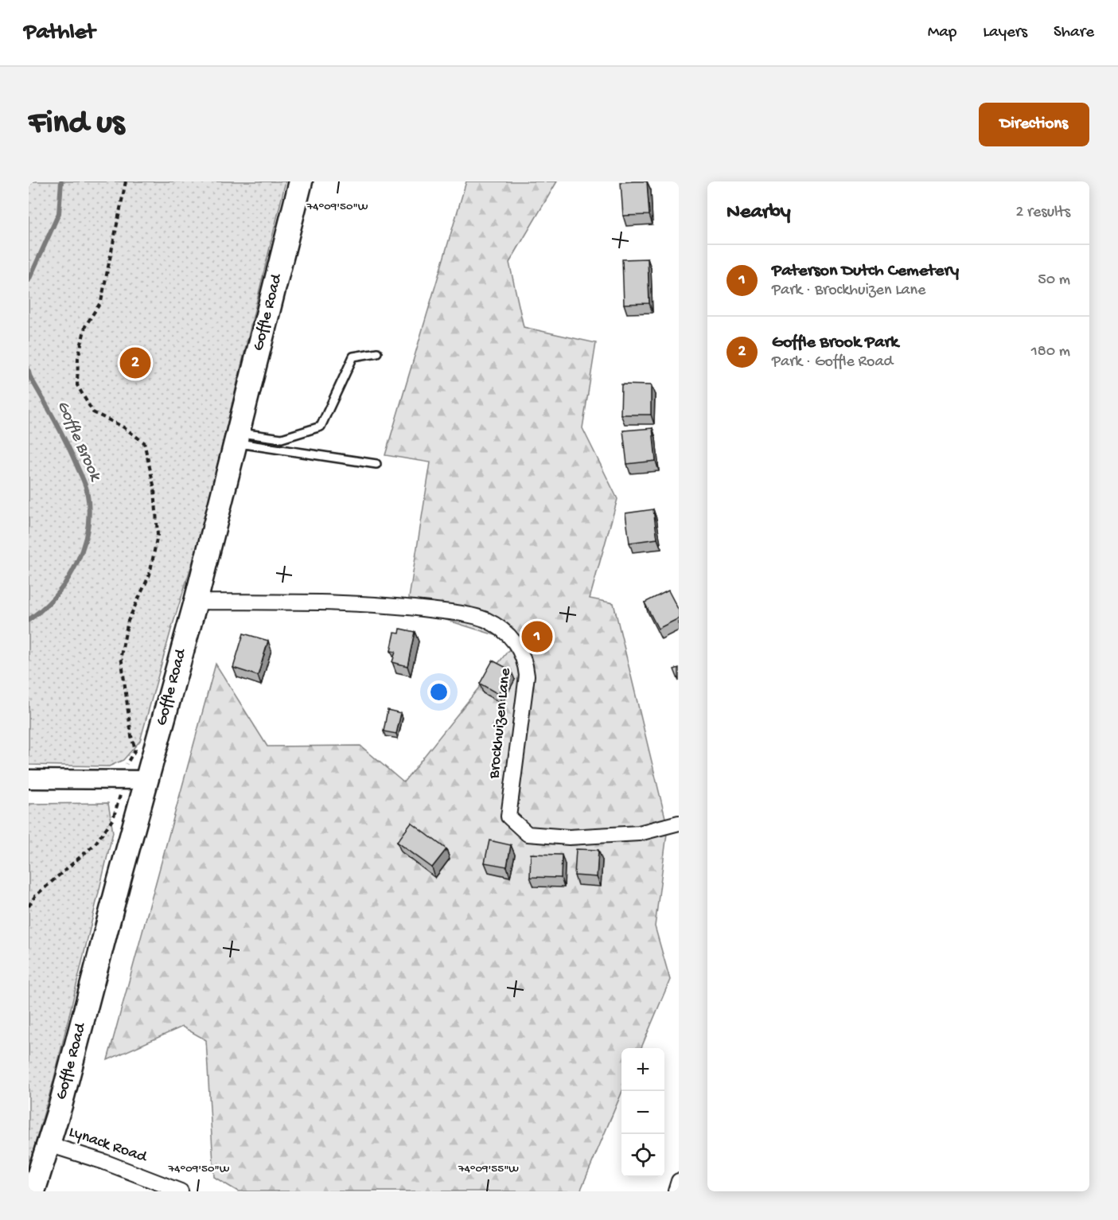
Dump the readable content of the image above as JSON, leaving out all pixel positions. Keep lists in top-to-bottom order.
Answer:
{
  "streets": {
    "main road": ["Goffle Road"],
    "street": ["Brockhuizen Lane", "Lynack Road"]
  },
  "crossings": [
    ["Goffle Road", "Brockhuizen Lane"],
    ["Goffle Road", "Lynack Road"]
  ],
  "water": ["Goffle Brook"],
  "page": {
    "header": "Pathlet",
    "nav": ["Map", "Layers", "Share"],
    "buttons": "Directions",
    "title": "Find us",
    "heading": ["Nearby", "2 results"],
    "list": [
      {
        "mark": "1",
        "name": "Paterson Dutch Cemetery",
        "note": "Park · Brockhuizen Lane",
        "value": "50 m"
      },
      {
        "mark": "2",
        "name": "Goffle Brook Park",
        "note": "Park · Goffle Road",
        "value": "180 m"
      }
    ],
    "pins": ["2", "1"],
    "map_buttons": ["+", "−"]
  },
  "coordinates": ["74°09'50\"W", "74°09'55\"W"]
}
